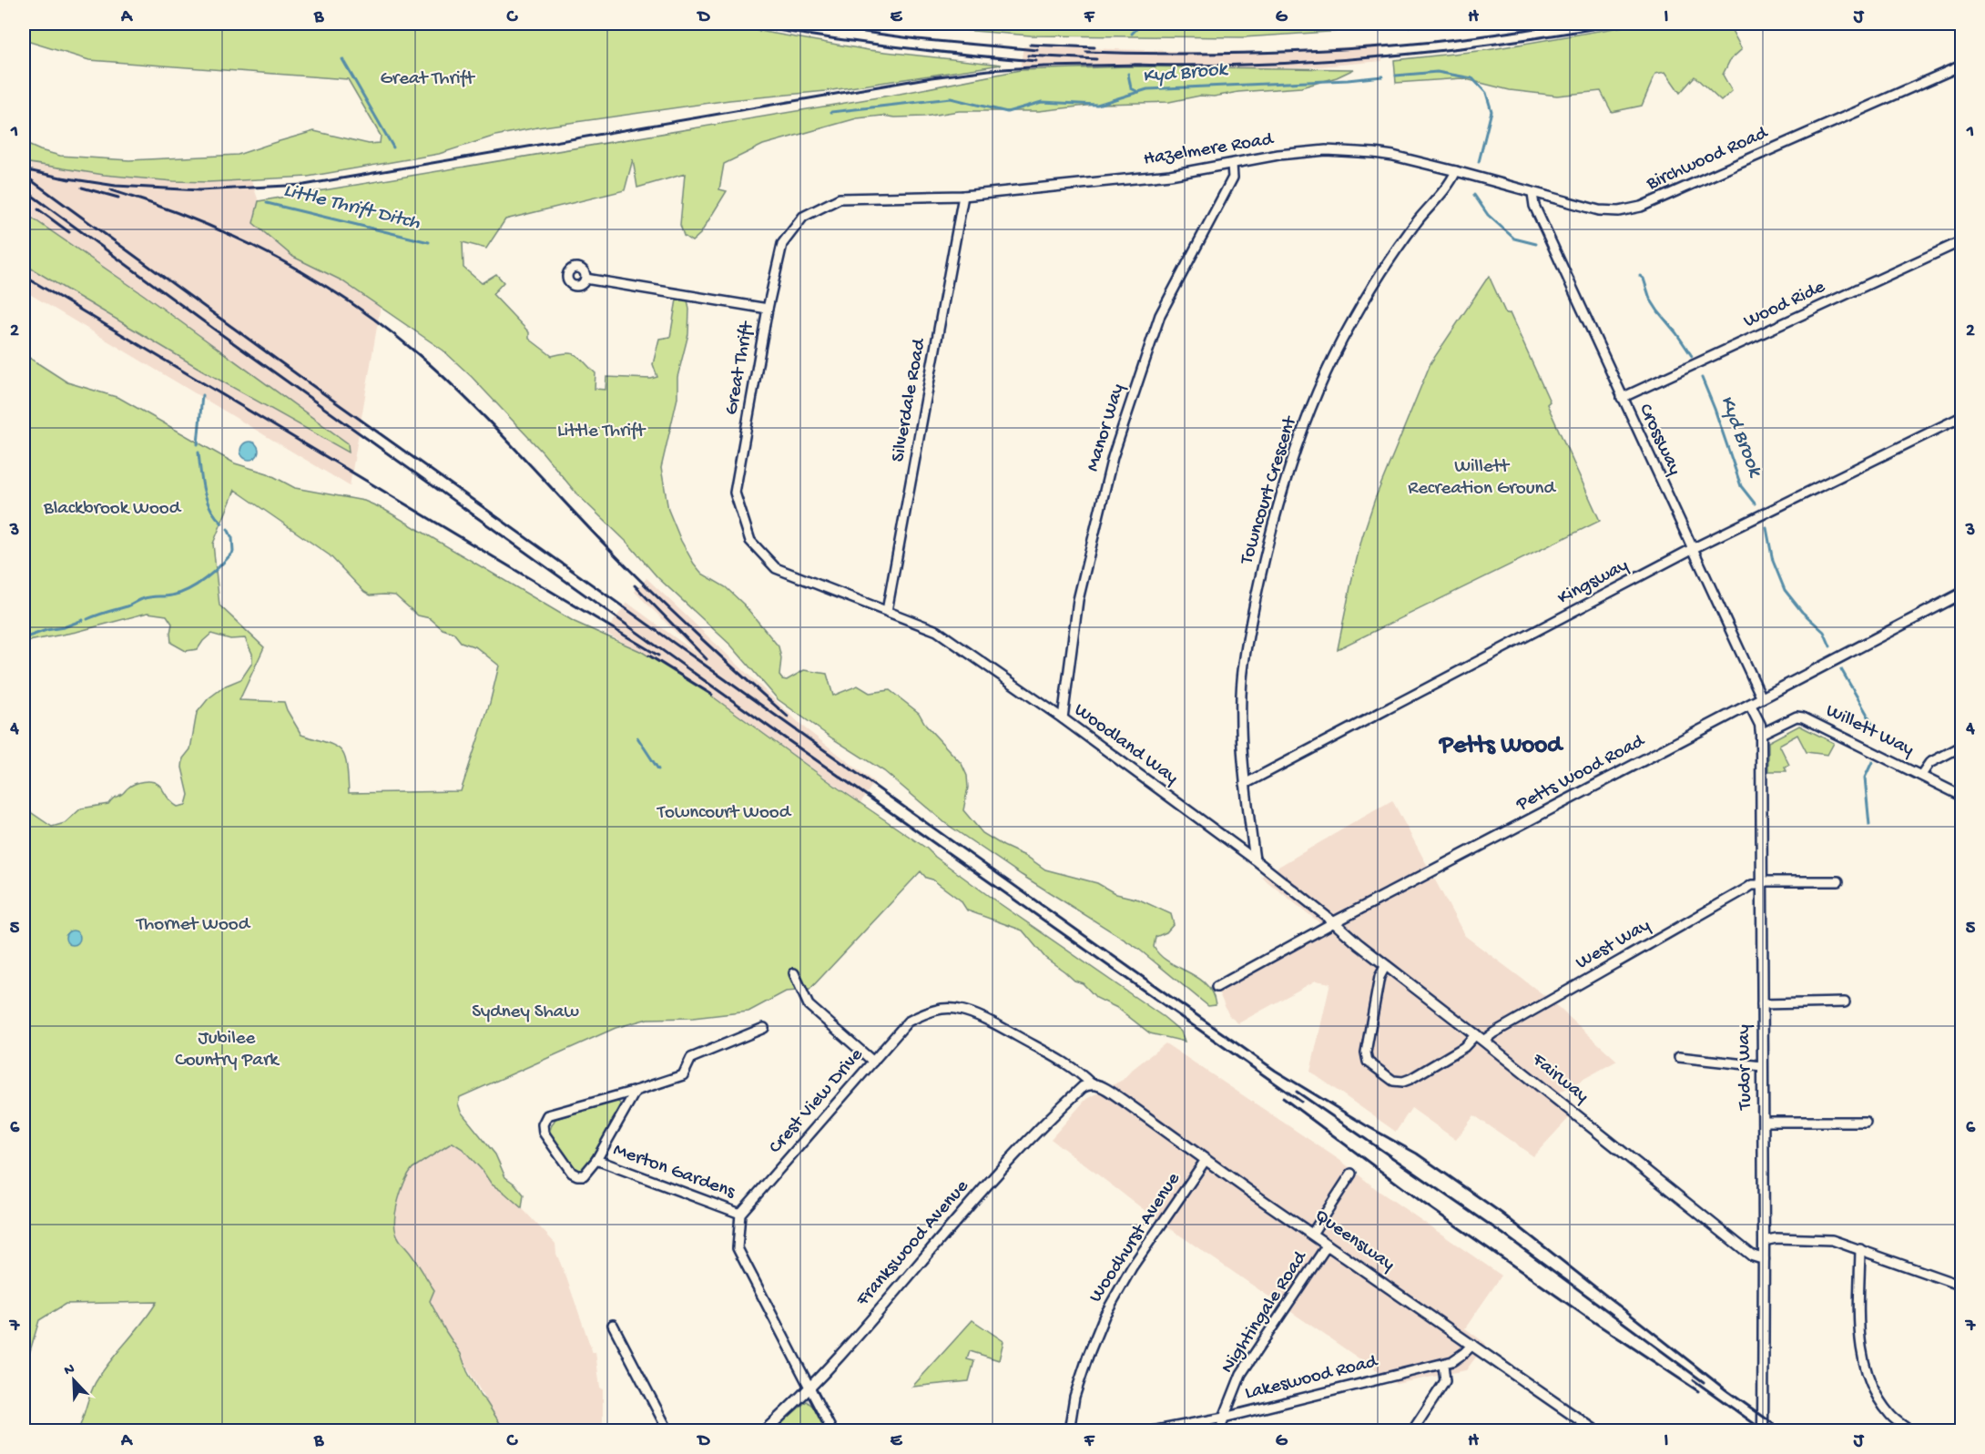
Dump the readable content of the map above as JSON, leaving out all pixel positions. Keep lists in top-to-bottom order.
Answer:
{
  "streets": {
    "street": [
      "Hazelmere Road",
      "Birchwood Road",
      "Wood Ride",
      "Great Thrift",
      "Silverdale Road",
      "Manor Way",
      "Crossway",
      "Towncourt Crescent",
      "Kingsway",
      "Willett Way",
      "Woodland Way",
      "Petts Wood Road",
      "West Way",
      "Tudor Way",
      "Fairway",
      "Crest View Drive",
      "Merton Gardens",
      "Woodhurst Avenue",
      "Queensway",
      "Frankswood Avenue",
      "Nightingale Road",
      "Lakeswood Road"
    ]
  },
  "crossings": [
    ["Hazelmere Road", "Birchwood Road"],
    ["Hazelmere Road", "Great Thrift"],
    ["Hazelmere Road", "Silverdale Road"],
    ["Hazelmere Road", "Manor Way"],
    ["Hazelmere Road", "Towncourt Crescent"],
    ["Birchwood Road", "Crossway"],
    ["Birchwood Road", "Towncourt Crescent"],
    ["Wood Ride", "Crossway"],
    ["Great Thrift", "Silverdale Road"],
    ["Great Thrift", "Woodland Way"],
    ["Silverdale Road", "Woodland Way"],
    ["Manor Way", "Woodland Way"],
    ["Crossway", "Kingsway"],
    ["Crossway", "Petts Wood Road"],
    ["Towncourt Crescent", "Kingsway"],
    ["Towncourt Crescent", "Woodland Way"],
    ["Willett Way", "Tudor Way"],
    ["Woodland Way", "Petts Wood Road"],
    ["Woodland Way", "Fairway"],
    ["Petts Wood Road", "Tudor Way"],
    ["Petts Wood Road", "Fairway"],
    ["West Way", "Tudor Way"],
    ["West Way", "Fairway"],
    ["Tudor Way", "Fairway"],
    ["Crest View Drive", "Merton Gardens"],
    ["Crest View Drive", "Queensway"],
    ["Crest View Drive", "Frankswood Avenue"],
    ["Woodhurst Avenue", "Queensway"],
    ["Queensway", "Frankswood Avenue"],
    ["Queensway", "Nightingale Road"],
    ["Queensway", "Lakeswood Road"],
    ["Nightingale Road", "Lakeswood Road"]
  ],
  "districts": ["Petts Wood"],
  "water": ["Kyd Brook", "Little Thrift Ditch"],
  "parks": [
    "Great Thrift",
    "Little Thrift",
    "Willett Recreation Ground",
    "Blackbrook Wood",
    "Towncourt Wood",
    "Thornet Wood",
    "Sydney Shaw",
    "Jubilee Country Park"
  ],
  "north": "top left",
  "grid": {
    "columns": [
      "A",
      "B",
      "C",
      "D",
      "E",
      "F",
      "G",
      "H",
      "I",
      "J"
    ],
    "rows": [
      "1",
      "2",
      "3",
      "4",
      "5",
      "6",
      "7"
    ]
  }
}
